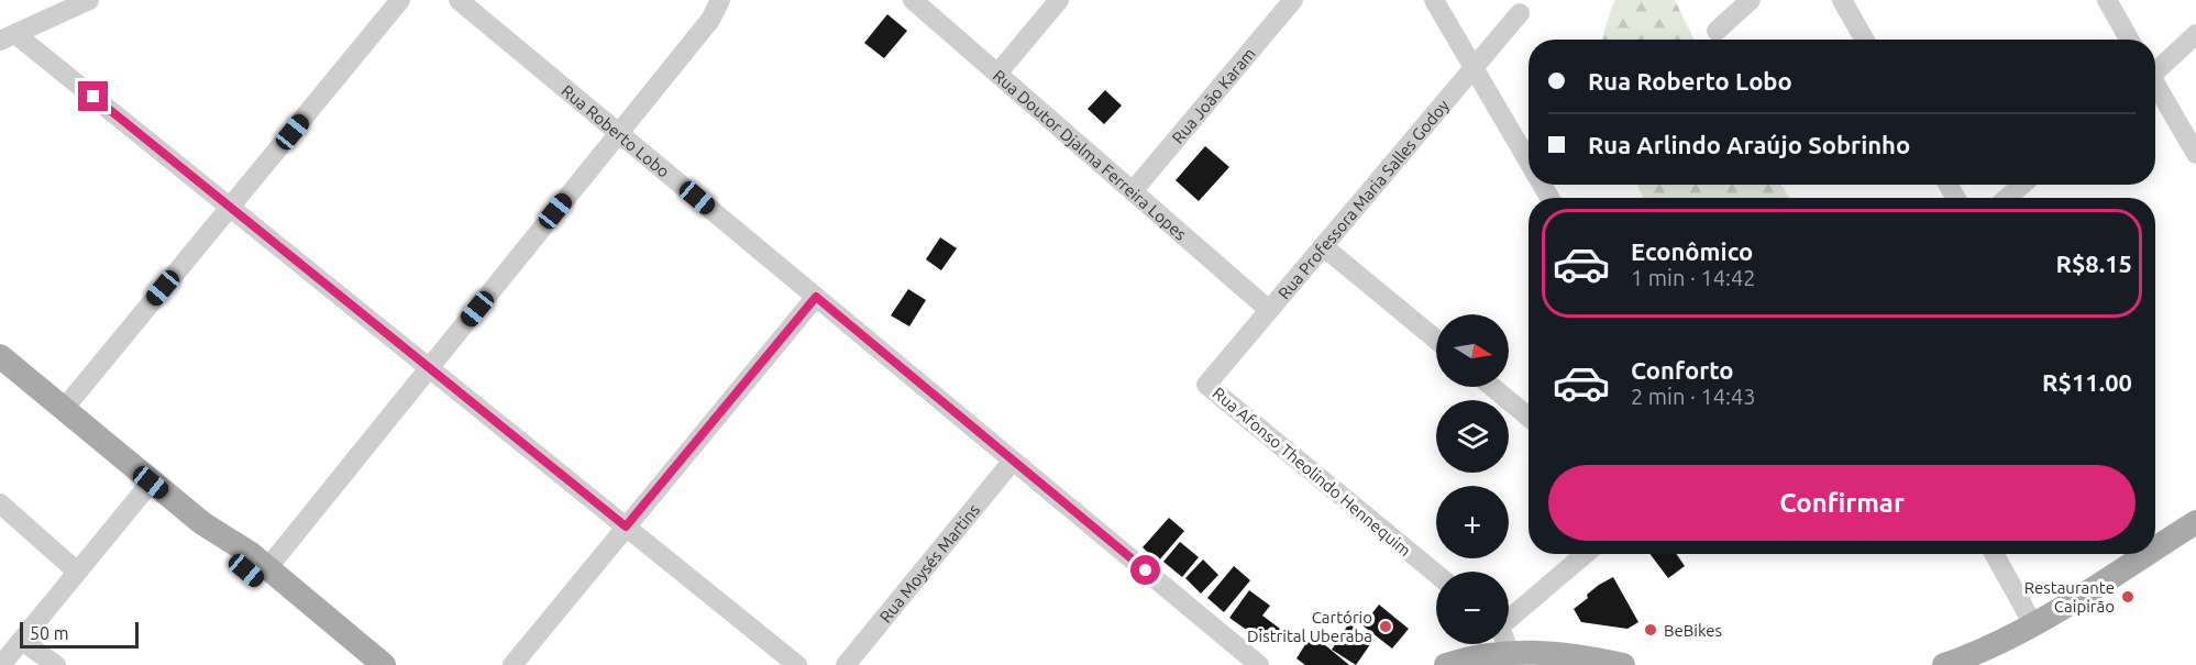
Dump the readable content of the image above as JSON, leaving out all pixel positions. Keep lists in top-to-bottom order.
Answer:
{
  "streets": {
    "street": [
      "Rua João Karam",
      "Rua Roberto Lobo",
      "Rua Doutor Djalma Ferreira Lopes",
      "Rua Professora Maria Salles Godoy",
      "Rua Afonso Theolindo Hennequim",
      "Rua Moysés Martins"
    ]
  },
  "crossings": [
    ["Rua João Karam", "Rua Doutor Djalma Ferreira Lopes"],
    ["Rua Roberto Lobo", "Rua Moysés Martins"],
    ["Rua Doutor Djalma Ferreira Lopes", "Rua Professora Maria Salles Godoy"],
    ["Rua Professora Maria Salles Godoy", "Rua Afonso Theolindo Hennequim"]
  ],
  "places": ["Restaurante Caipirão", "Cartório Distrital Uberaba", "BeBikes"],
  "scale_bar": "50 m",
  "north": "right",
  "page": {
    "banner": ["Rua Roberto Lobo", "Rua Arlindo Araújo Sobrinho"],
    "list": [
      {
        "name": "Econômico",
        "note": "1 min · 14:42",
        "value": "R$8.15"
      },
      {
        "name": "Conforto",
        "note": "2 min · 14:43",
        "value": "R$11.00"
      }
    ],
    "map_buttons": ["+", "−"],
    "buttons": "Confirmar",
    "scale": "50 m"
  }
}
